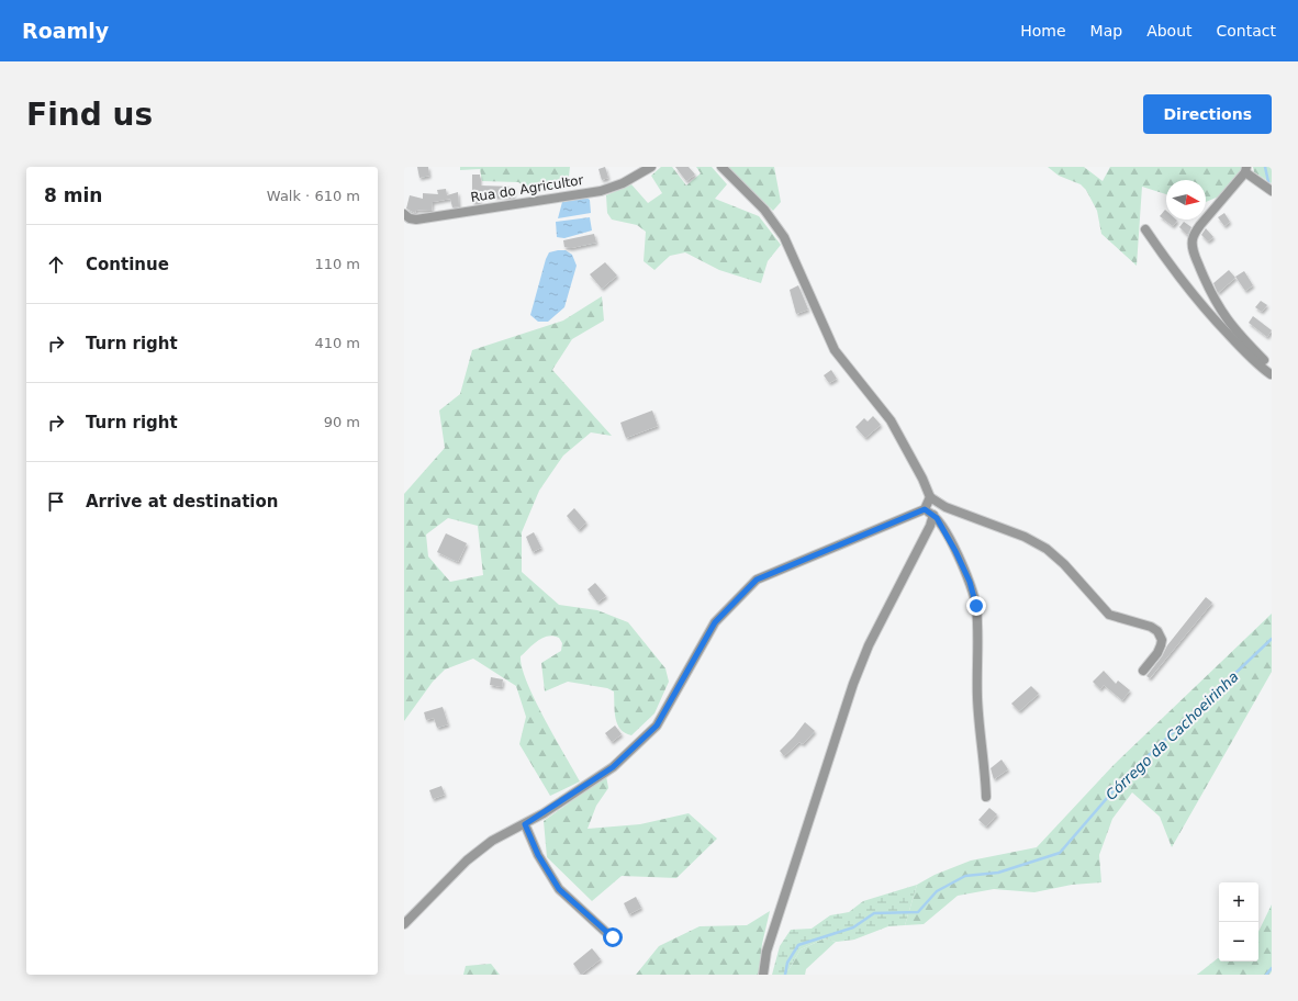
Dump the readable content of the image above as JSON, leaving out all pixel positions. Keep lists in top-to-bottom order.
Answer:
{
  "streets": {
    "street": ["Rua do Agricultor"]
  },
  "water": ["Córrego da Cachoeirinha"],
  "north": "right",
  "page": {
    "header": "Roamly",
    "nav": [
      "Home",
      "Map",
      "About",
      "Contact"
    ],
    "buttons": "Directions",
    "title": "Find us",
    "heading": ["8 min", "Walk · 610 m"],
    "list": [
      ["Continue", "110 m"],
      ["Turn right", "410 m"],
      ["Turn right", "90 m"],
      "Arrive at destination"
    ],
    "map_buttons": ["+", "−"]
  }
}
